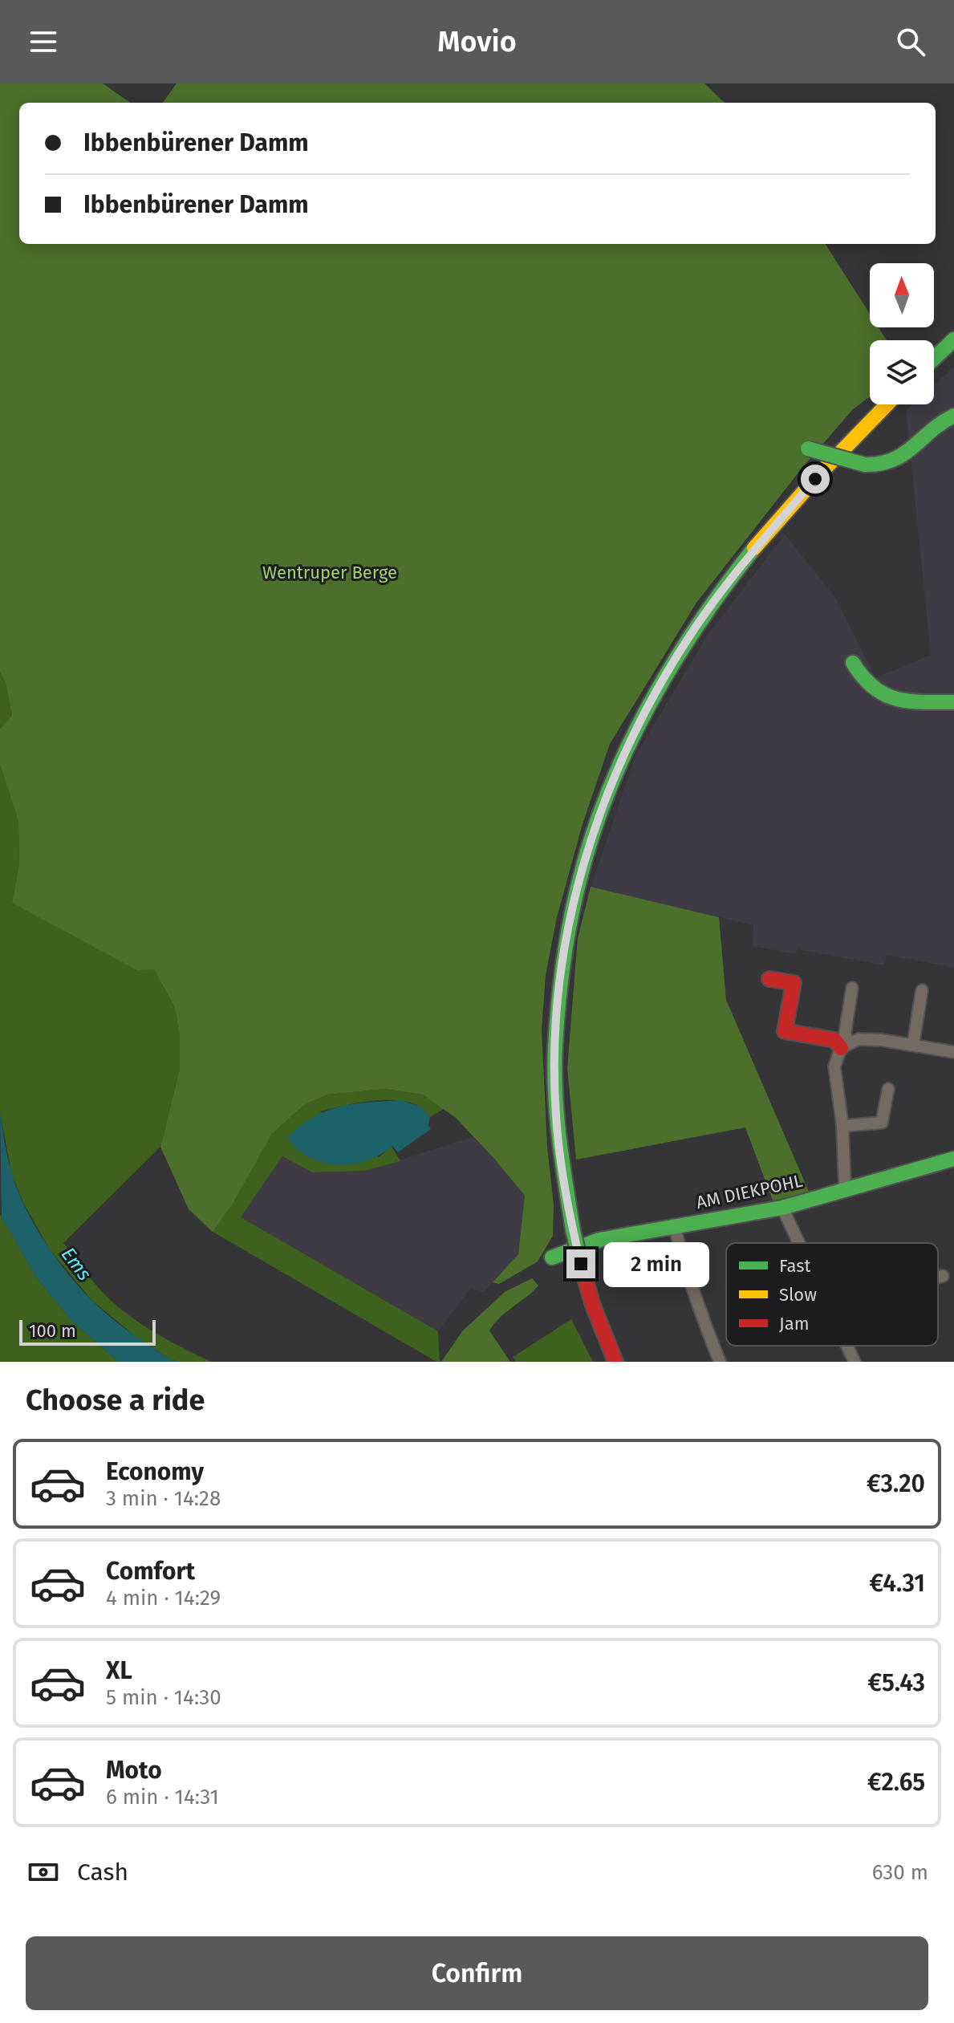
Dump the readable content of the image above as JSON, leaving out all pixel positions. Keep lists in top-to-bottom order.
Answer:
{
  "streets": {
    "main road": ["AM DIEKPOHL"]
  },
  "water": ["Ems"],
  "parks": ["Wentruper Berge"],
  "legend": ["Fast", "Slow", "Jam"],
  "scale_bar": "100 m",
  "north": "top",
  "page": {
    "header": "Movio",
    "banner": ["Ibbenbürener Damm", "Ibbenbürener Damm"],
    "bubble": "2 min",
    "scale": "100 m",
    "heading": "Choose a ride",
    "list": [
      {
        "name": "Economy",
        "note": "3 min · 14:28",
        "value": "€3.20"
      },
      {
        "name": "Comfort",
        "note": "4 min · 14:29",
        "value": "€4.31"
      },
      {
        "name": "XL",
        "note": "5 min · 14:30",
        "value": "€5.43"
      },
      {
        "name": "Moto",
        "note": "6 min · 14:31",
        "value": "€2.65"
      }
    ],
    "pay": ["Cash", "630 m"],
    "buttons": "Confirm"
  }
}
